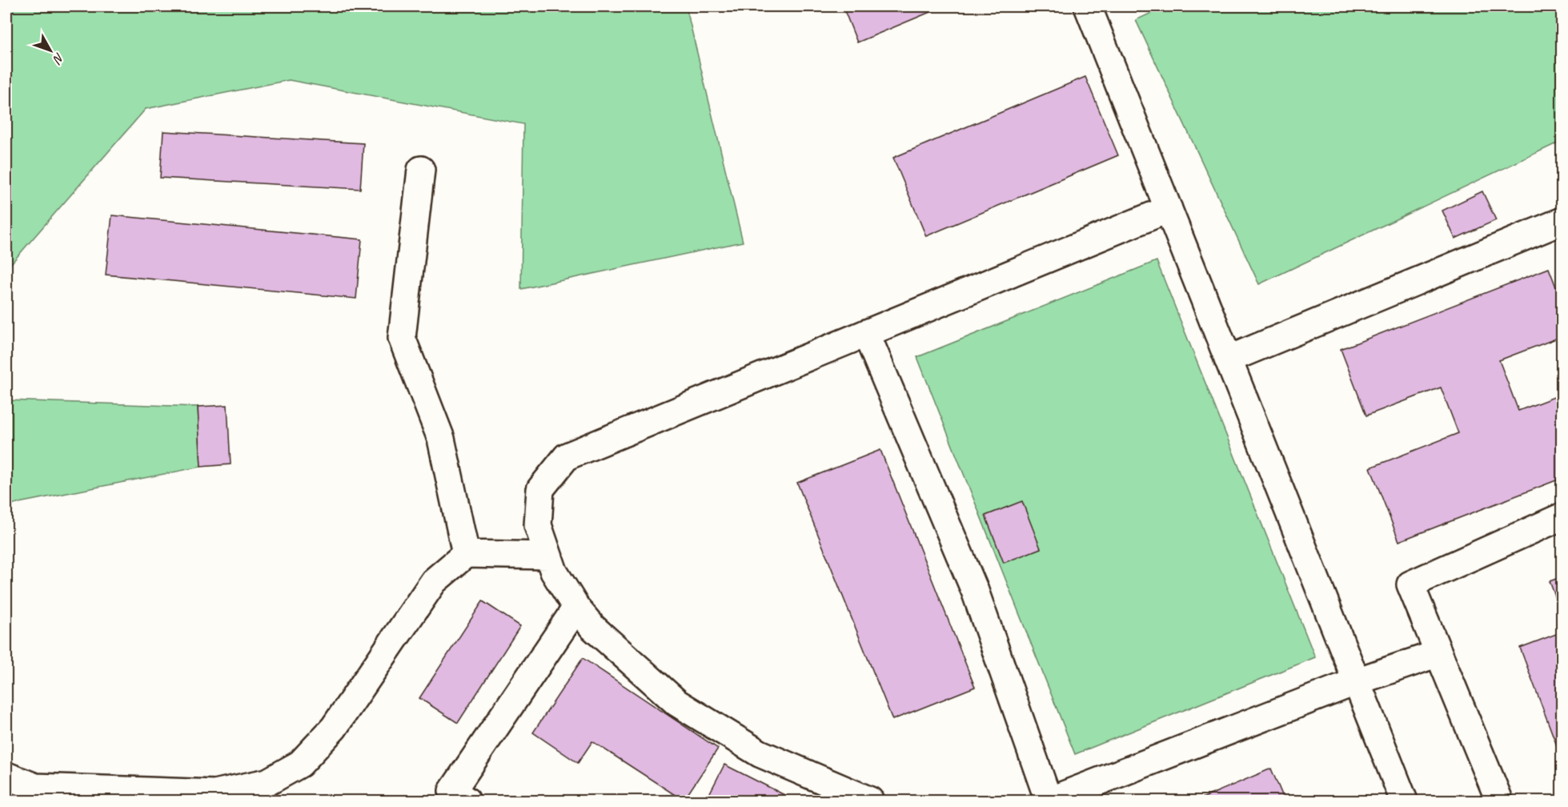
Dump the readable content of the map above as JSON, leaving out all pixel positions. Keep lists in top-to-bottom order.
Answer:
{
  "north": "bottom right"
}
